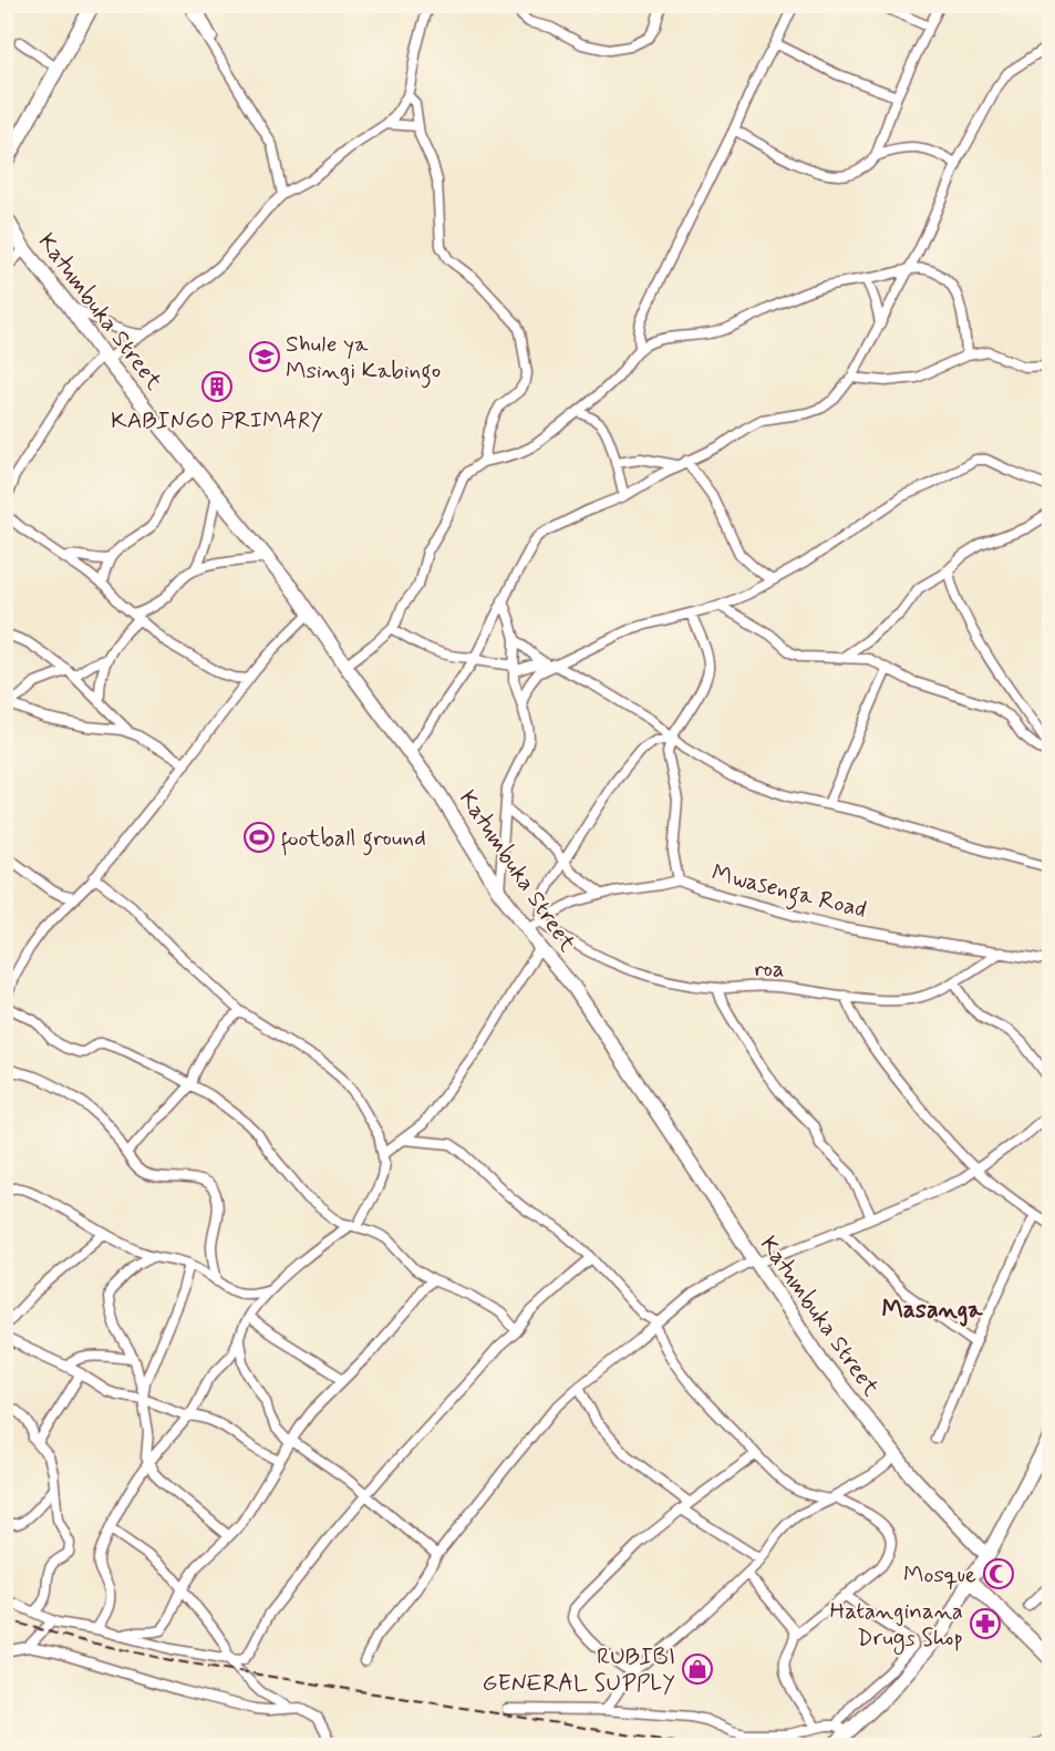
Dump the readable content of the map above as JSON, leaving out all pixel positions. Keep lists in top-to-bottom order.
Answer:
{
  "streets": {
    "main road": ["Katumbuka Street"],
    "street": ["Mwasenga Road", "roa"]
  },
  "crossings": [
    ["Katumbuka Street", "Mwasenga Road"],
    ["Katumbuka Street", "roa"],
    ["Mwasenga Road", "roa"]
  ],
  "districts": ["Masanga"],
  "places": {
    "school or university": ["Shule ya Msingi Kabingo"],
    "building": ["KABINGO PRIMARY"],
    "sports": ["football ground"],
    "mosque": ["Mosque"],
    "pharmacy": ["Hatanginana Drugs Shop"],
    "shop": ["RUBIBI GENERAL SUPPLY"]
  }
}
